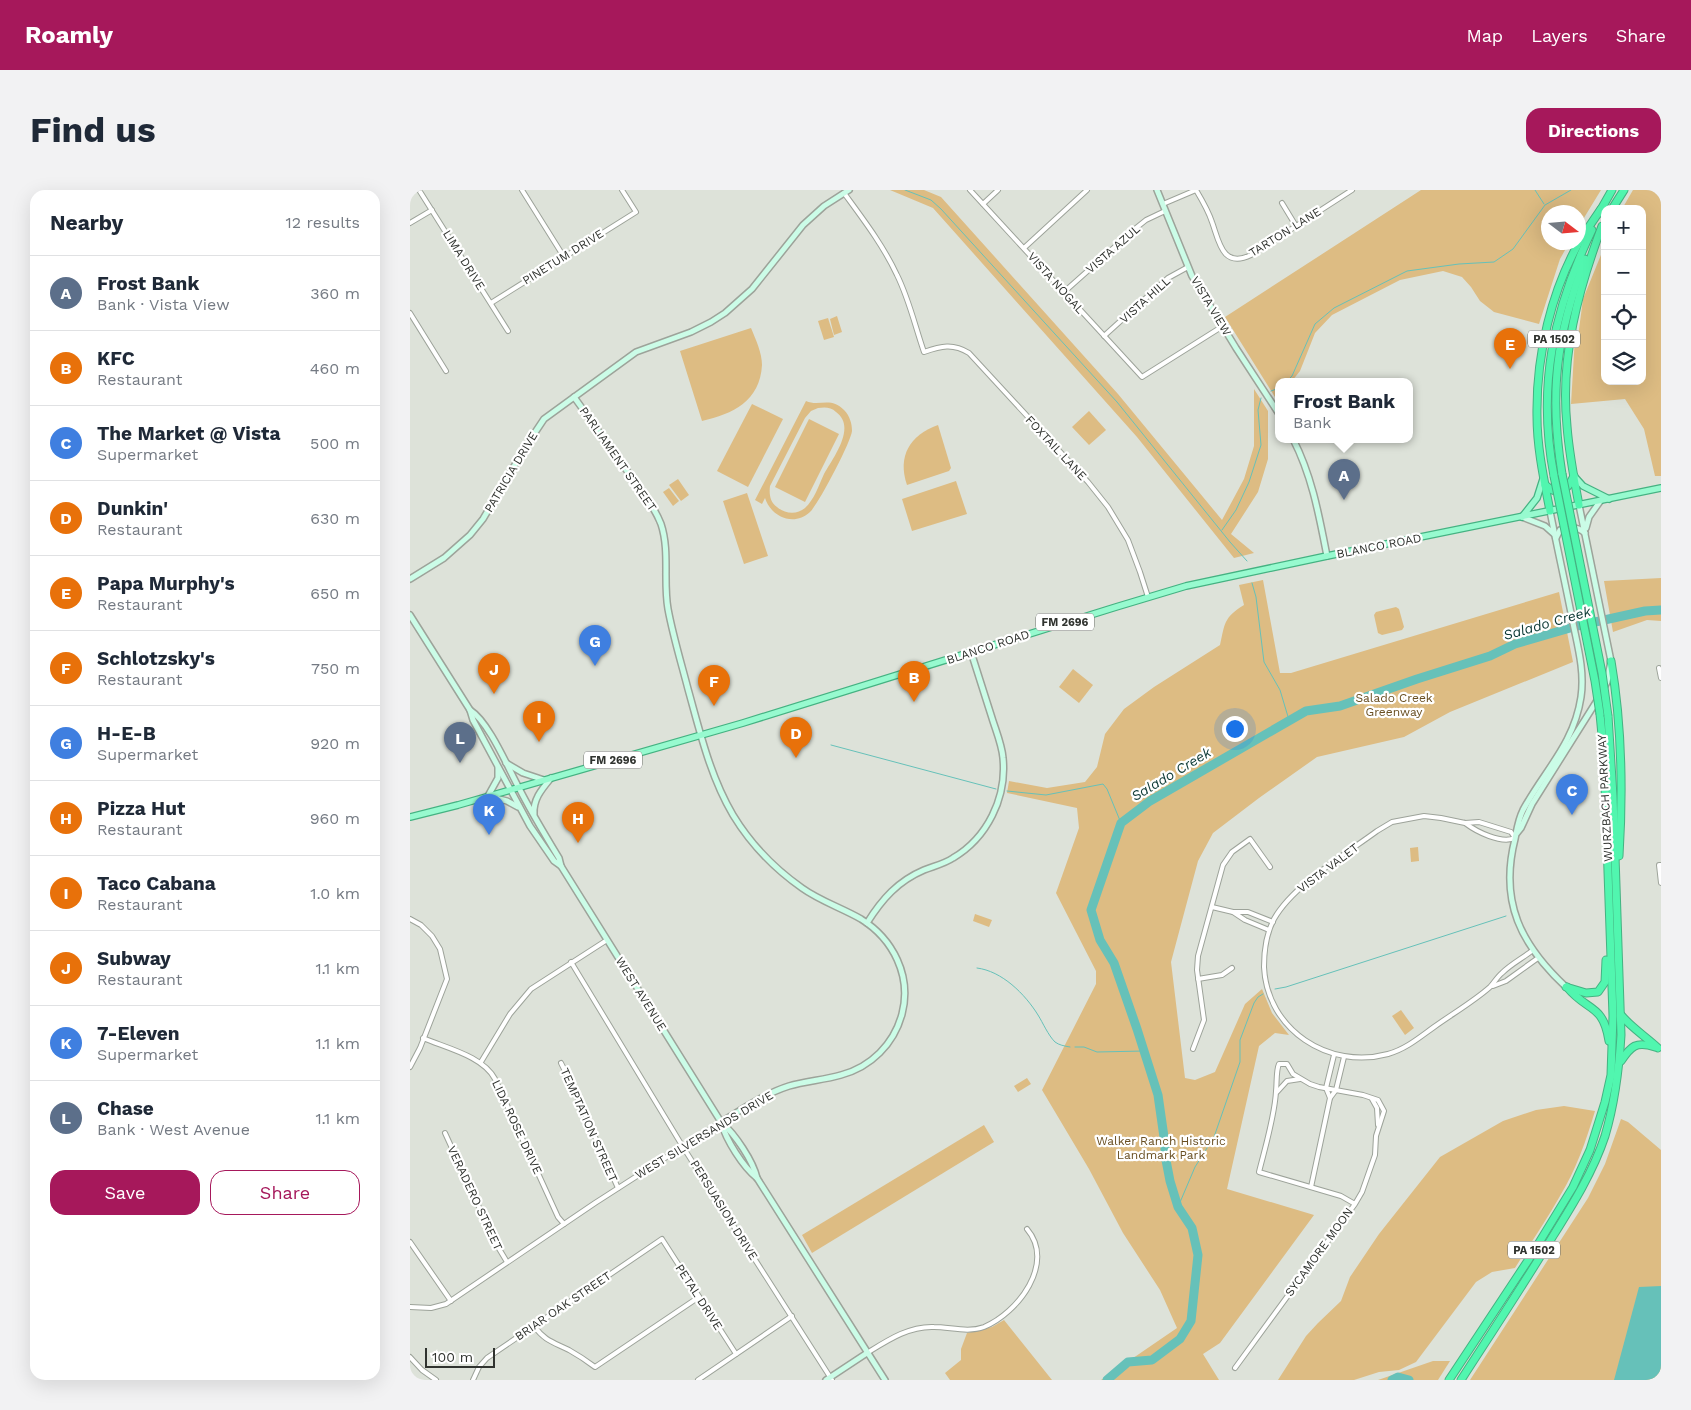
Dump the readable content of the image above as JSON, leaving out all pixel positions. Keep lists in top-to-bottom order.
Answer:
{
  "streets": {
    "highway": ["PA 1502", "WURZBACH PARKWAY"],
    "main road": ["BLANCO ROAD", "FM 2696"],
    "street": [
      "TARTON LANE",
      "VISTA AZUL",
      "PINETUM DRIVE",
      "LIMA DRIVE",
      "VISTA NOGAL",
      "VISTA HILL",
      "VISTA VIEW",
      "FOXTAIL LANE",
      "PARLIAMENT STREET",
      "PATRICIA DRIVE",
      "VISTA VALET",
      "WEST AVENUE",
      "TEMPTATION STREET",
      "LIDA ROSE DRIVE",
      "WEST SILVERSANDS DRIVE",
      "VERADERO STREET",
      "PERSUASION DRIVE",
      "SYCAMORE MOON",
      "PETAL DRIVE",
      "BRIAR OAK STREET"
    ]
  },
  "crossings": [
    ["VISTA AZUL", "VISTA NOGAL"],
    ["VISTA AZUL", "VISTA VIEW"],
    ["PINETUM DRIVE", "LIMA DRIVE"],
    ["VISTA NOGAL", "VISTA HILL"],
    ["VISTA NOGAL", "VISTA VIEW"],
    ["VISTA HILL", "VISTA VIEW"],
    ["FOXTAIL LANE", "PATRICIA DRIVE"],
    ["FOXTAIL LANE", "BLANCO ROAD"],
    ["PARLIAMENT STREET", "PATRICIA DRIVE"],
    ["PARLIAMENT STREET", "BLANCO ROAD"],
    ["PARLIAMENT STREET", "WEST SILVERSANDS DRIVE"],
    ["BLANCO ROAD", "WEST AVENUE"],
    ["WEST AVENUE", "WEST SILVERSANDS DRIVE"],
    ["TEMPTATION STREET", "WEST SILVERSANDS DRIVE"],
    ["LIDA ROSE DRIVE", "WEST SILVERSANDS DRIVE"],
    ["WEST SILVERSANDS DRIVE", "VERADERO STREET"],
    ["WEST SILVERSANDS DRIVE", "PERSUASION DRIVE"],
    ["PETAL DRIVE", "BRIAR OAK STREET"]
  ],
  "water": ["Salado Creek"],
  "parks": ["Salado Creek Greenway", "Walker Ranch Historic Landmark Park"],
  "scale_bar": "100 m",
  "north": "right",
  "page": {
    "header": "Roamly",
    "nav": ["Map", "Layers", "Share"],
    "buttons": [
      "Directions",
      ["Save", "Share"]
    ],
    "title": "Find us",
    "heading": ["Nearby", "12 results"],
    "map_buttons": ["+", "−"],
    "list": [
      {
        "mark": "A",
        "name": "Frost Bank",
        "note": "Bank · Vista View",
        "value": "360 m"
      },
      {
        "mark": "B",
        "name": "KFC",
        "note": "Restaurant",
        "value": "460 m"
      },
      {
        "mark": "C",
        "name": "The Market @ Vista",
        "note": "Supermarket",
        "value": "500 m"
      },
      {
        "mark": "D",
        "name": "Dunkin'",
        "note": "Restaurant",
        "value": "630 m"
      },
      {
        "mark": "E",
        "name": "Papa Murphy's",
        "note": "Restaurant",
        "value": "650 m"
      },
      {
        "mark": "F",
        "name": "Schlotzsky's",
        "note": "Restaurant",
        "value": "750 m"
      },
      {
        "mark": "G",
        "name": "H-E-B",
        "note": "Supermarket",
        "value": "920 m"
      },
      {
        "mark": "H",
        "name": "Pizza Hut",
        "note": "Restaurant",
        "value": "960 m"
      },
      {
        "mark": "I",
        "name": "Taco Cabana",
        "note": "Restaurant",
        "value": "1.0 km"
      },
      {
        "mark": "J",
        "name": "Subway",
        "note": "Restaurant",
        "value": "1.1 km"
      },
      {
        "mark": "K",
        "name": "7-Eleven",
        "note": "Supermarket",
        "value": "1.1 km"
      },
      {
        "mark": "L",
        "name": "Chase",
        "note": "Bank · West Avenue",
        "value": "1.1 km"
      }
    ],
    "pins": [
      "E",
      "A",
      "G",
      "J",
      "B",
      "F",
      "I",
      "D",
      "L",
      "C",
      "K",
      "H"
    ],
    "popup": ["Frost Bank", "Bank"],
    "scale": "100 m"
  }
}
